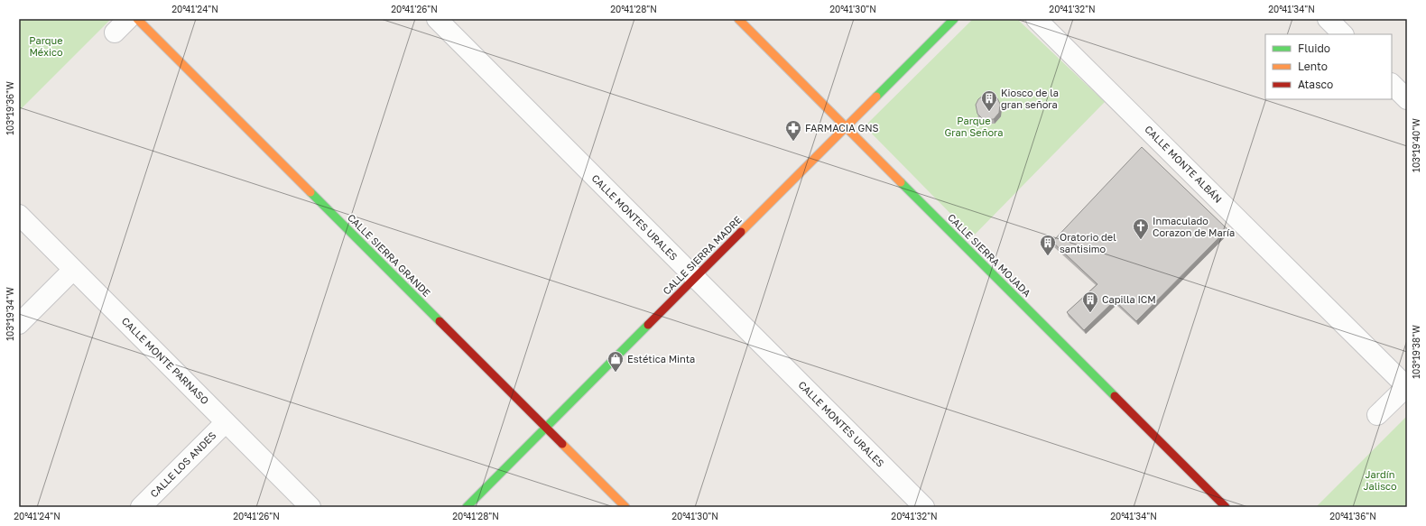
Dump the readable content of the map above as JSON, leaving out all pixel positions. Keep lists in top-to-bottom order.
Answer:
{
  "streets": {
    "street": [
      "CALLE MONTE ALBÁN",
      "CALLE MONTES URALES",
      "CALLE SIERRA GRANDE",
      "CALLE SIERRA MADRE",
      "CALLE SIERRA MOJADA",
      "CALLE MONTE PARNASO",
      "CALLE LOS ANDES"
    ]
  },
  "crossings": [
    ["CALLE MONTES URALES", "CALLE SIERRA MADRE"],
    ["CALLE SIERRA GRANDE", "CALLE SIERRA MADRE"],
    ["CALLE SIERRA MADRE", "CALLE SIERRA MOJADA"],
    ["CALLE MONTE PARNASO", "CALLE LOS ANDES"]
  ],
  "parks": ["Parque México", "Parque Gran Señora", "Jardín Jalisco"],
  "places": {
    "building": ["Kiosco de la gran señora", "Oratorio del santisimo", "Capilla ICM"],
    "pharmacy": ["FARMACIA GNS"],
    "church": ["Inmaculado Corazon de María"],
    "shop": ["Estética Minta"]
  },
  "legend": ["Fluido", "Lento", "Atasco"],
  "coordinates": [
    "20°41'24\"N",
    "20°41'26\"N",
    "20°41'28\"N",
    "20°41'30\"N",
    "20°41'32\"N",
    "20°41'34\"N",
    "103°19'36\"W",
    "103°19'40\"W",
    "103°19'34\"W",
    "103°19'38\"W",
    "20°41'36\"N"
  ]
}
